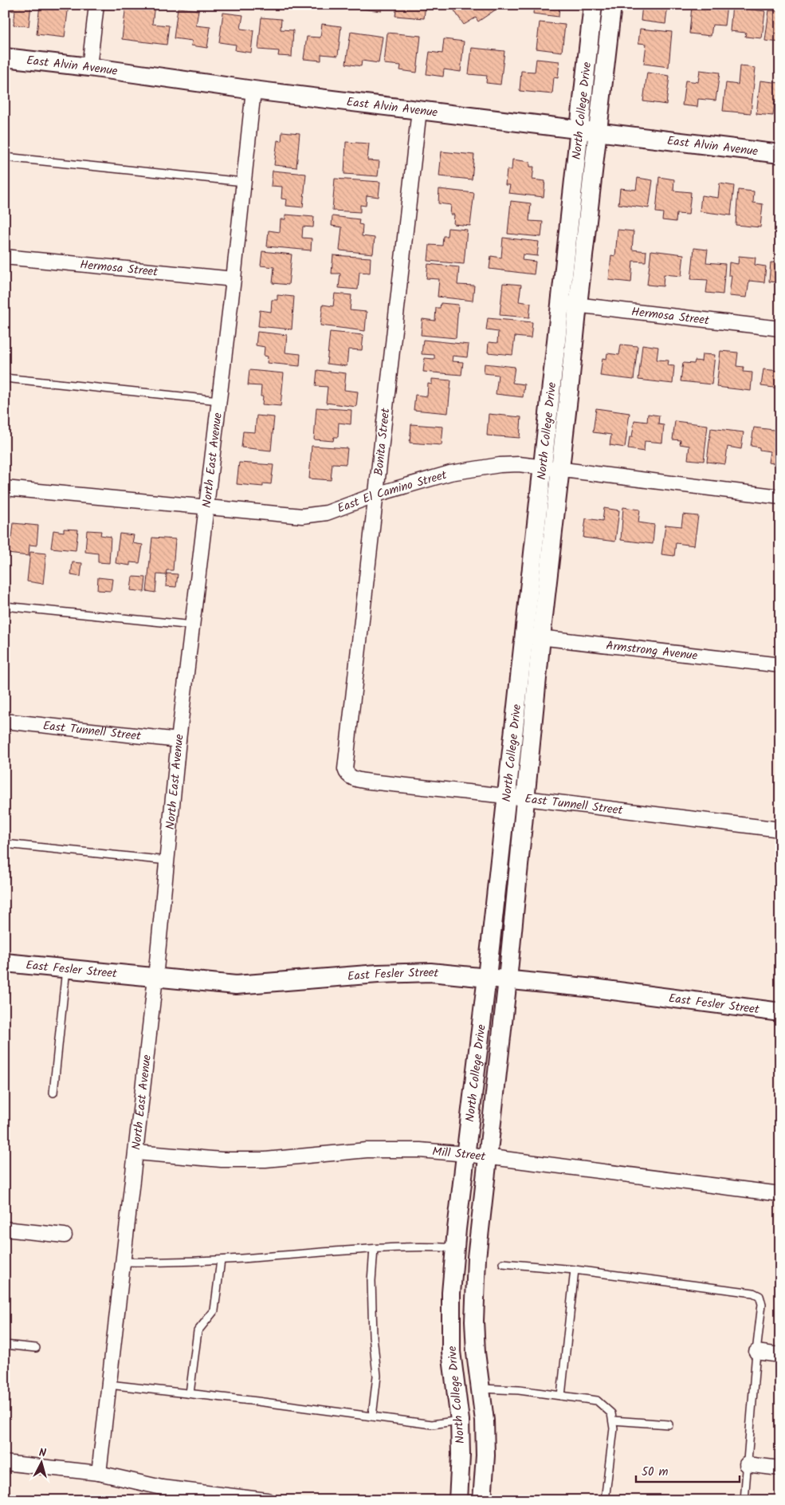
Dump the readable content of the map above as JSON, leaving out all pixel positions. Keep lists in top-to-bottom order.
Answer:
{
  "streets": {
    "street": [
      "East Alvin Avenue",
      "North College Drive",
      "Hermosa Street",
      "Bonita Street",
      "North East Avenue",
      "East El Camino Street",
      "Armstrong Avenue",
      "East Tunnell Street",
      "East Fesler Street",
      "Mill Street"
    ]
  },
  "crossings": [
    ["East Alvin Avenue", "North College Drive"],
    ["East Alvin Avenue", "Bonita Street"],
    ["East Alvin Avenue", "North East Avenue"],
    ["North College Drive", "Hermosa Street"],
    ["North College Drive", "East El Camino Street"],
    ["North College Drive", "Armstrong Avenue"],
    ["North College Drive", "East Tunnell Street"],
    ["North College Drive", "East Fesler Street"],
    ["North College Drive", "Mill Street"],
    ["Hermosa Street", "North East Avenue"],
    ["Bonita Street", "East El Camino Street"],
    ["Bonita Street", "East Tunnell Street"],
    ["North East Avenue", "East El Camino Street"],
    ["North East Avenue", "East Tunnell Street"],
    ["North East Avenue", "East Fesler Street"],
    ["North East Avenue", "Mill Street"]
  ],
  "scale_bar": "50 m",
  "north": "top"
}
